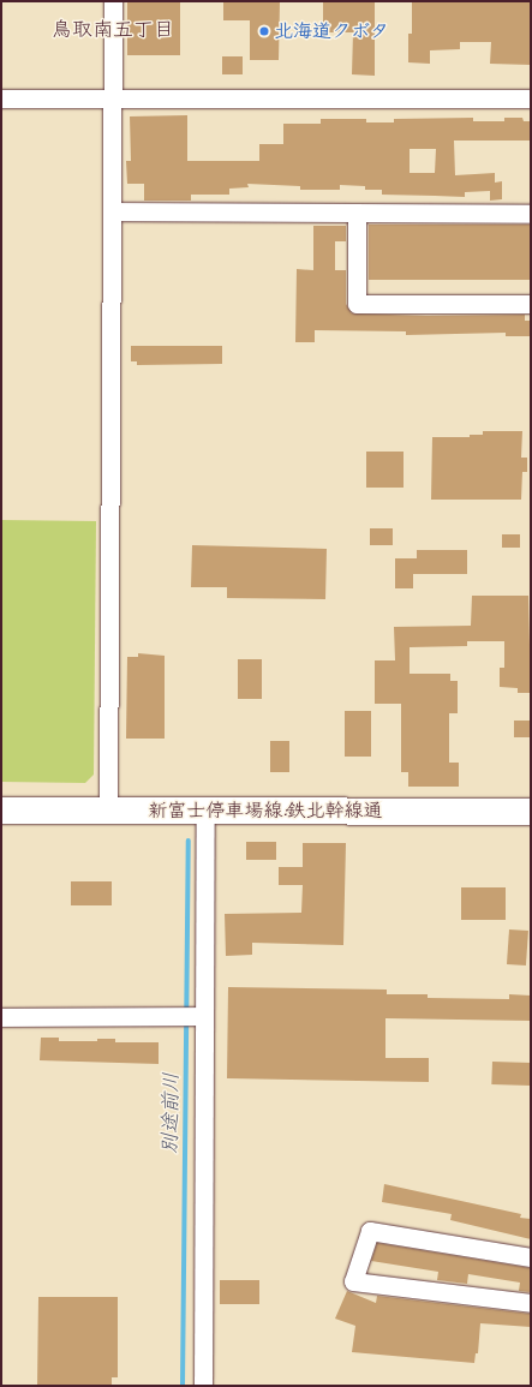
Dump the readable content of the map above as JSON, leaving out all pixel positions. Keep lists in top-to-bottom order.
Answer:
{
  "streets": {
    "main road": ["新富士停車場線:鉄北幹線通"]
  },
  "districts": ["鳥取南五丁目"],
  "water": ["別途前川"],
  "places": ["北海道クボタ"]
}
